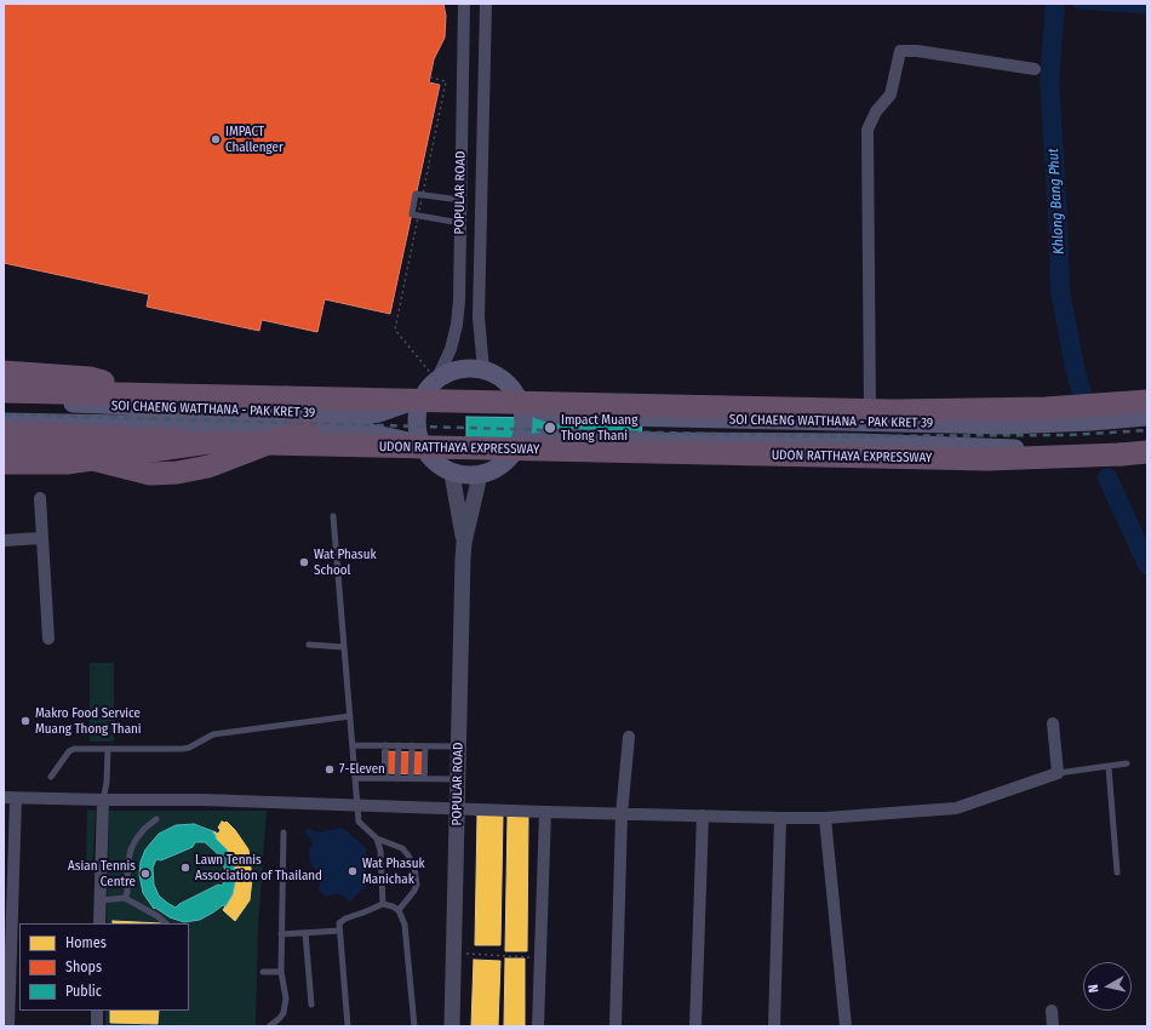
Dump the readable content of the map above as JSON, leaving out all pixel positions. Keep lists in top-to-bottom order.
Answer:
{
  "streets": {
    "highway": ["UDON RATTHAYA EXPRESSWAY"],
    "main road": ["SOI CHAENG WATTHANA - PAK KRET 39"],
    "street": ["POPULAR ROAD"]
  },
  "crossings": [
    ["POPULAR ROAD", "SOI CHAENG WATTHANA - PAK KRET 39"]
  ],
  "water": ["Khlong Bang Phut"],
  "places": [
    "IMPACT Challenger",
    "Impact Muang Thong Thani",
    "Wat Phasuk School",
    "Makro Food Service Muang Thong Thani",
    "7-Eleven",
    "Lawn Tennis Association of Thailand",
    "Wat Phasuk Manichak",
    "Asian Tennis Centre"
  ],
  "legend": ["Homes", "Shops", "Public"],
  "north": "left"
}
